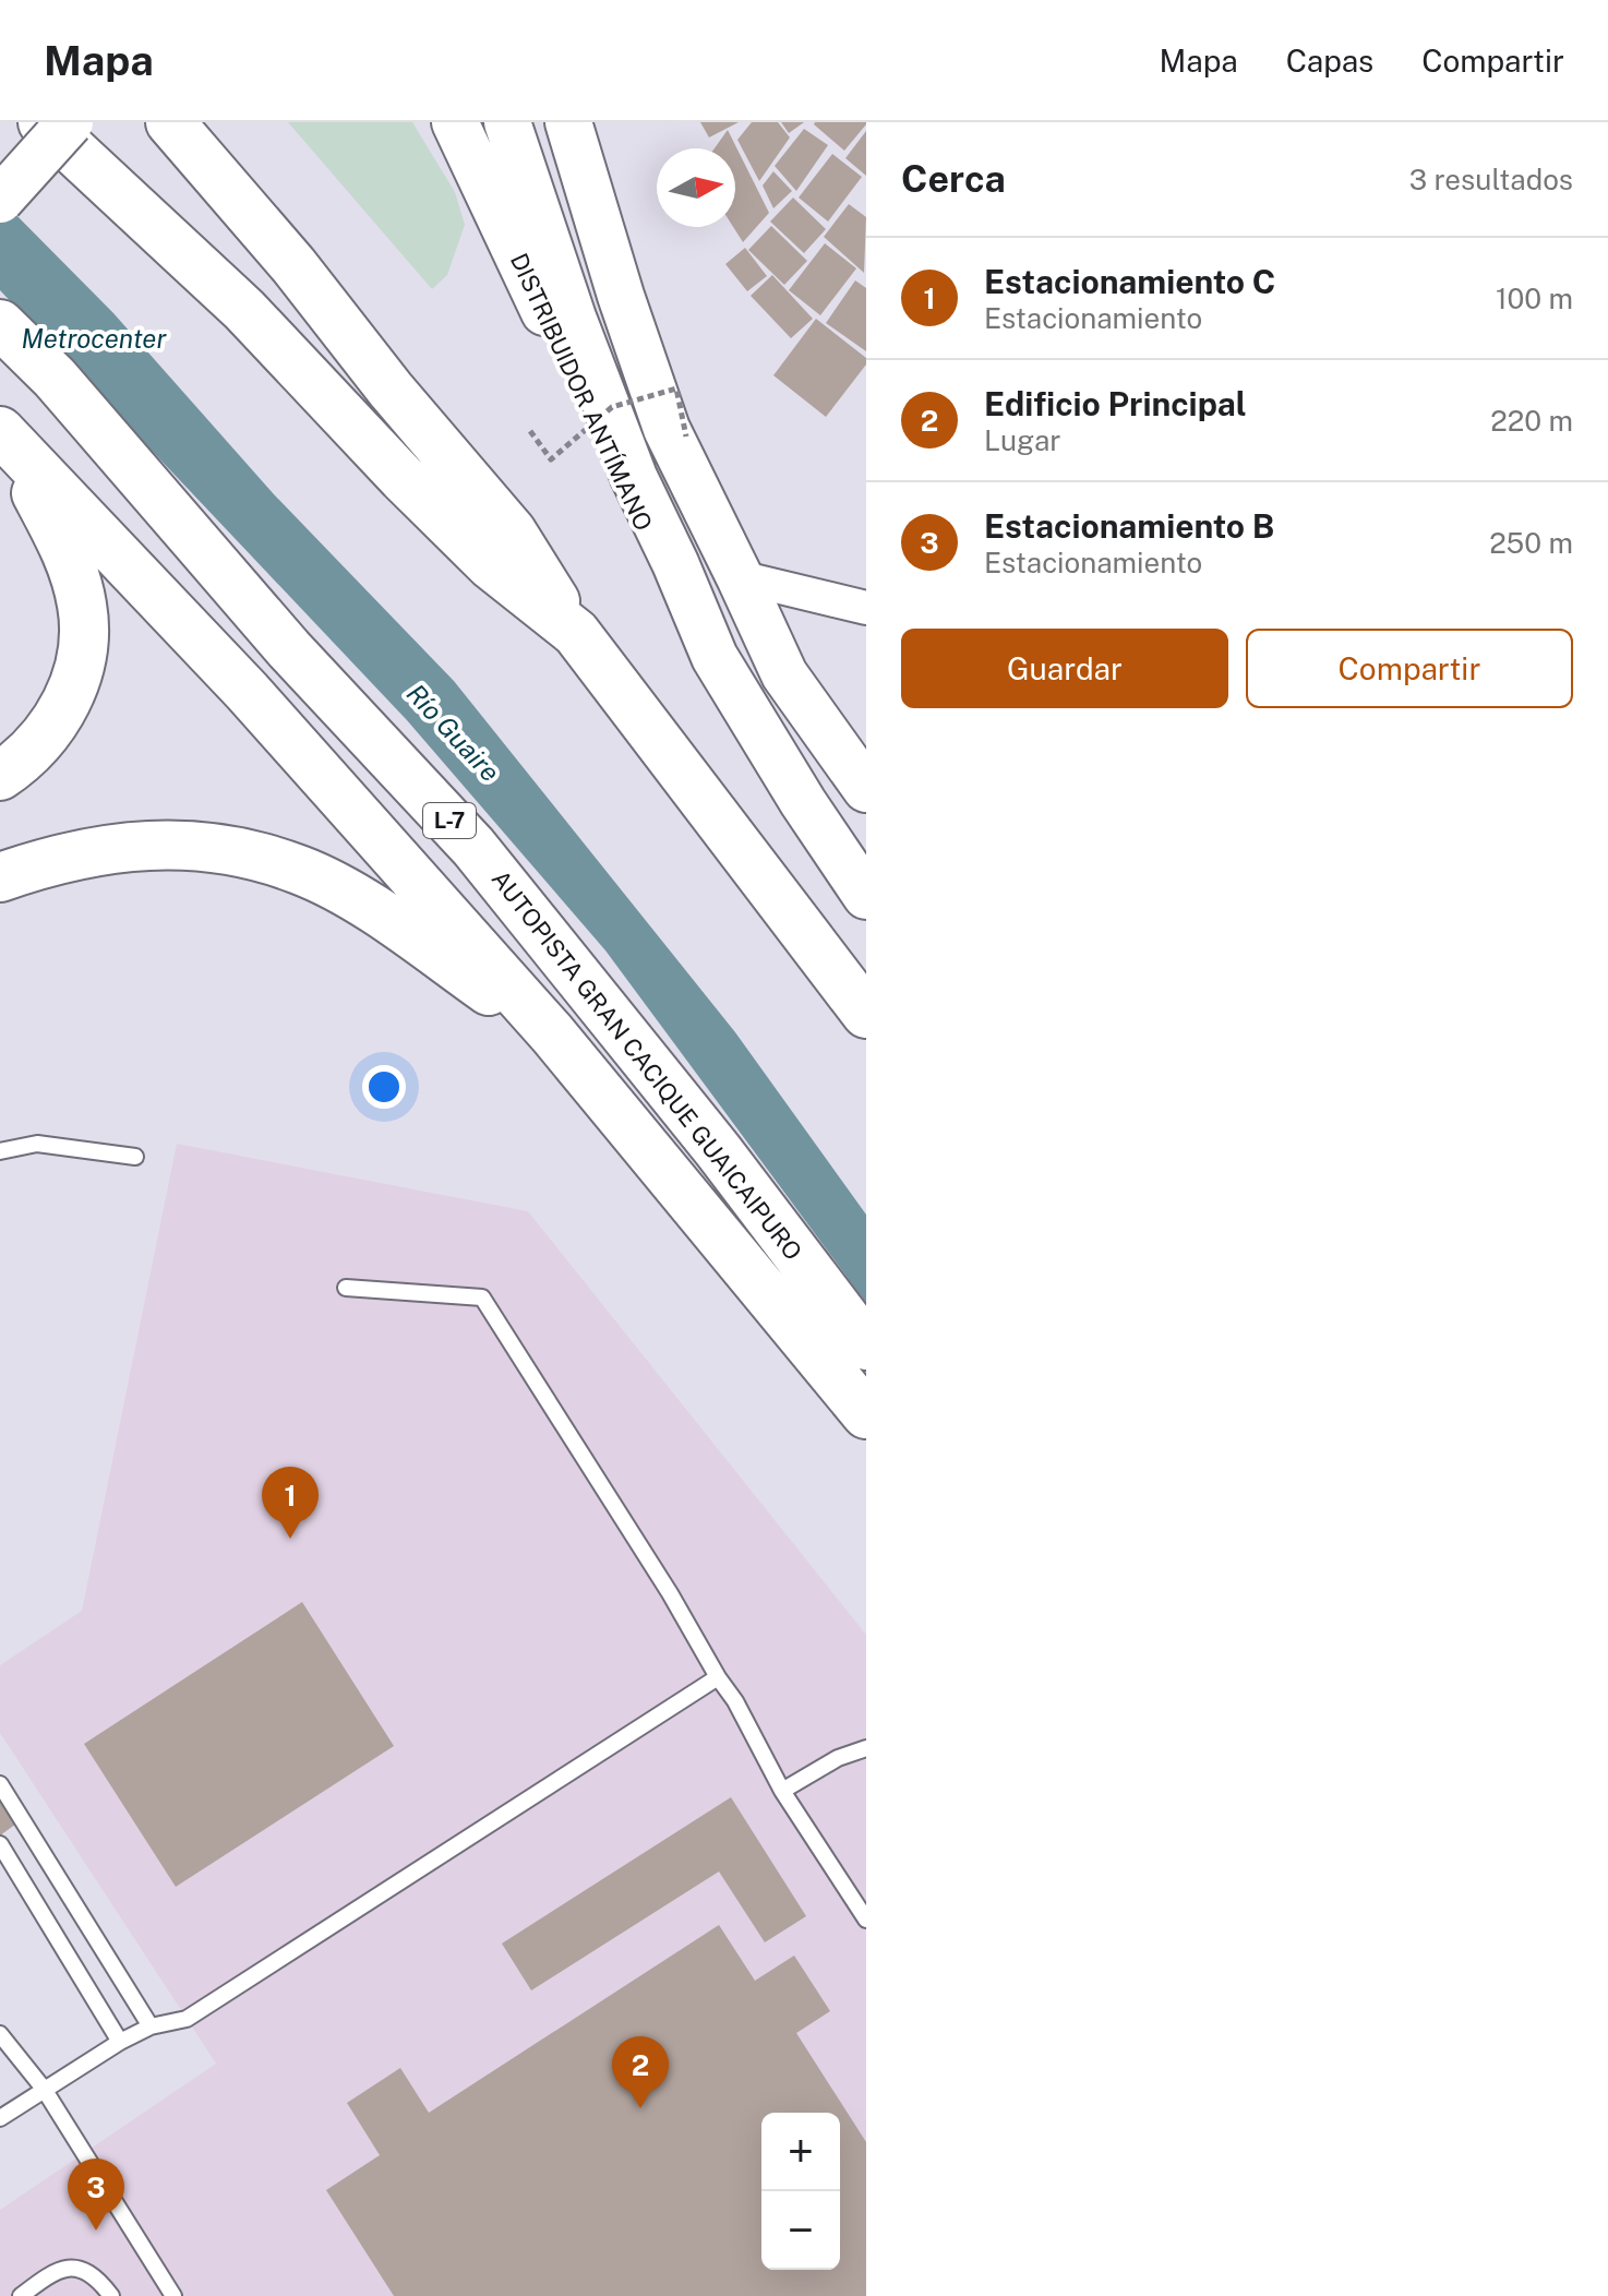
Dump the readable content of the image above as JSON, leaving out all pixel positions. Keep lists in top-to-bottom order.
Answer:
{
  "streets": {
    "highway": ["L-7", "AUTOPISTA GRAN CACIQUE GUAICAIPURO"],
    "main road": ["DISTRIBUIDOR ANTÍMANO"]
  },
  "water": ["Metrocenter", "Río Guaire"],
  "north": "right",
  "page": {
    "header": "Mapa",
    "nav": ["Mapa", "Capas", "Compartir"],
    "heading": ["Cerca", "3 resultados"],
    "list": [
      {
        "mark": "1",
        "name": "Estacionamiento C",
        "note": "Estacionamiento",
        "value": "100 m"
      },
      {
        "mark": "2",
        "name": "Edificio Principal",
        "note": "Lugar",
        "value": "220 m"
      },
      {
        "mark": "3",
        "name": "Estacionamiento B",
        "note": "Estacionamiento",
        "value": "250 m"
      }
    ],
    "buttons": ["Guardar", "Compartir"],
    "pins": ["1", "2", "3"],
    "map_buttons": ["+", "−"]
  }
}
